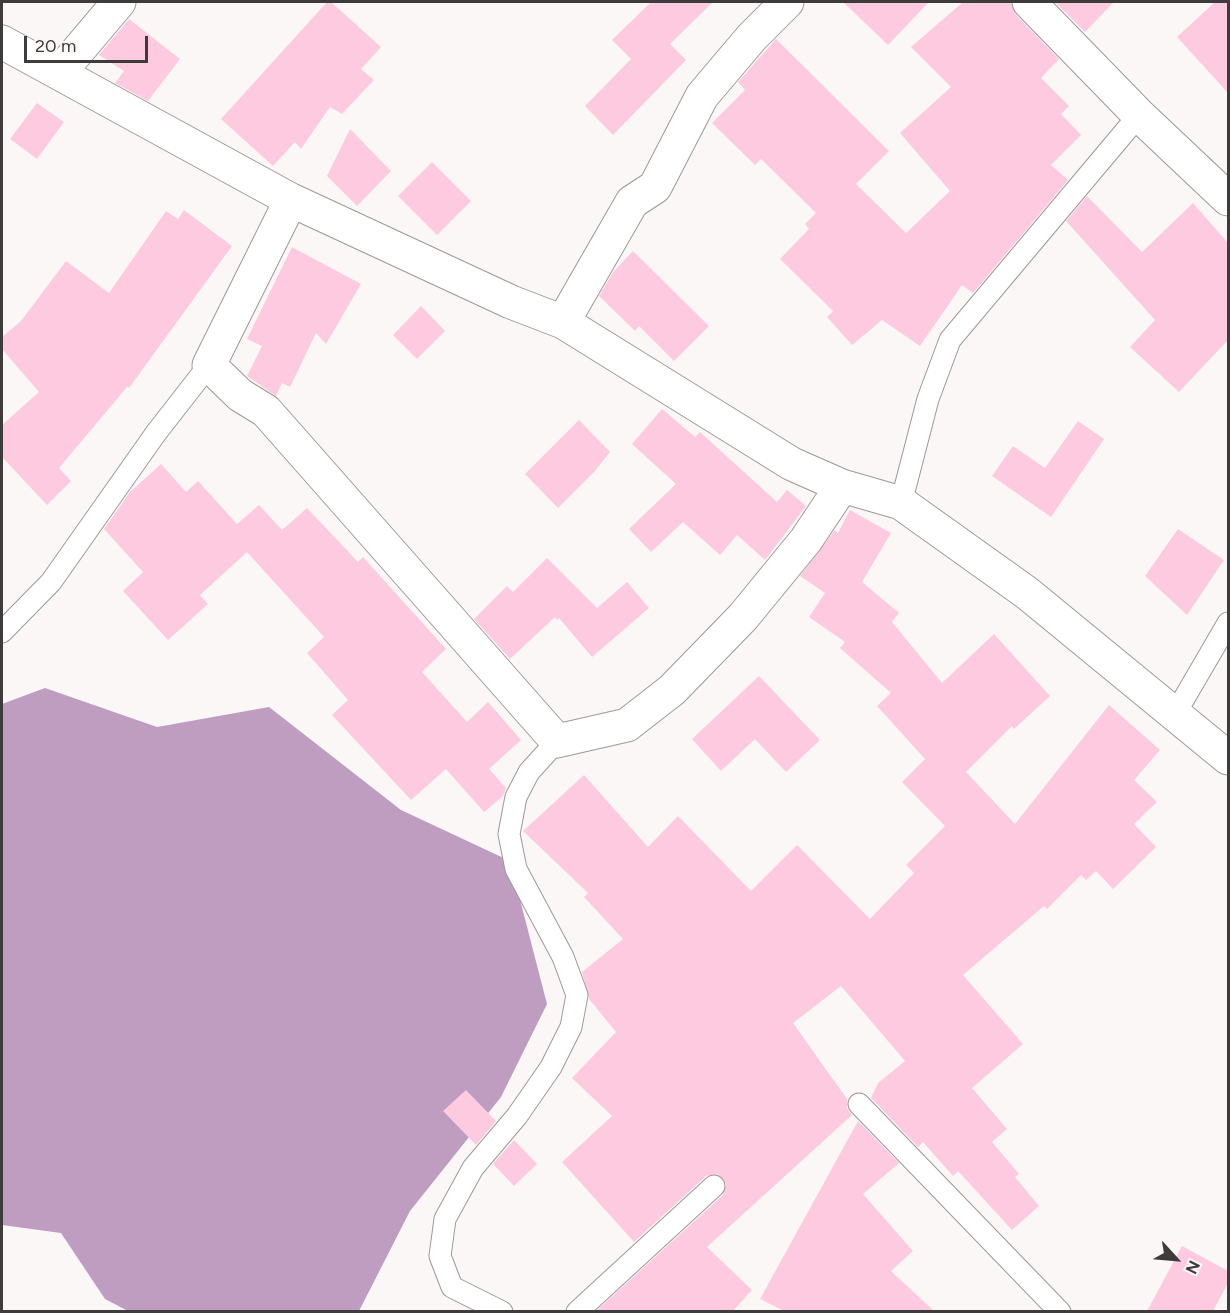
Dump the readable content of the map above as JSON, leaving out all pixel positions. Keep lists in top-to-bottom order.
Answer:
{
  "scale_bar": "20 m",
  "north": "bottom right"
}
